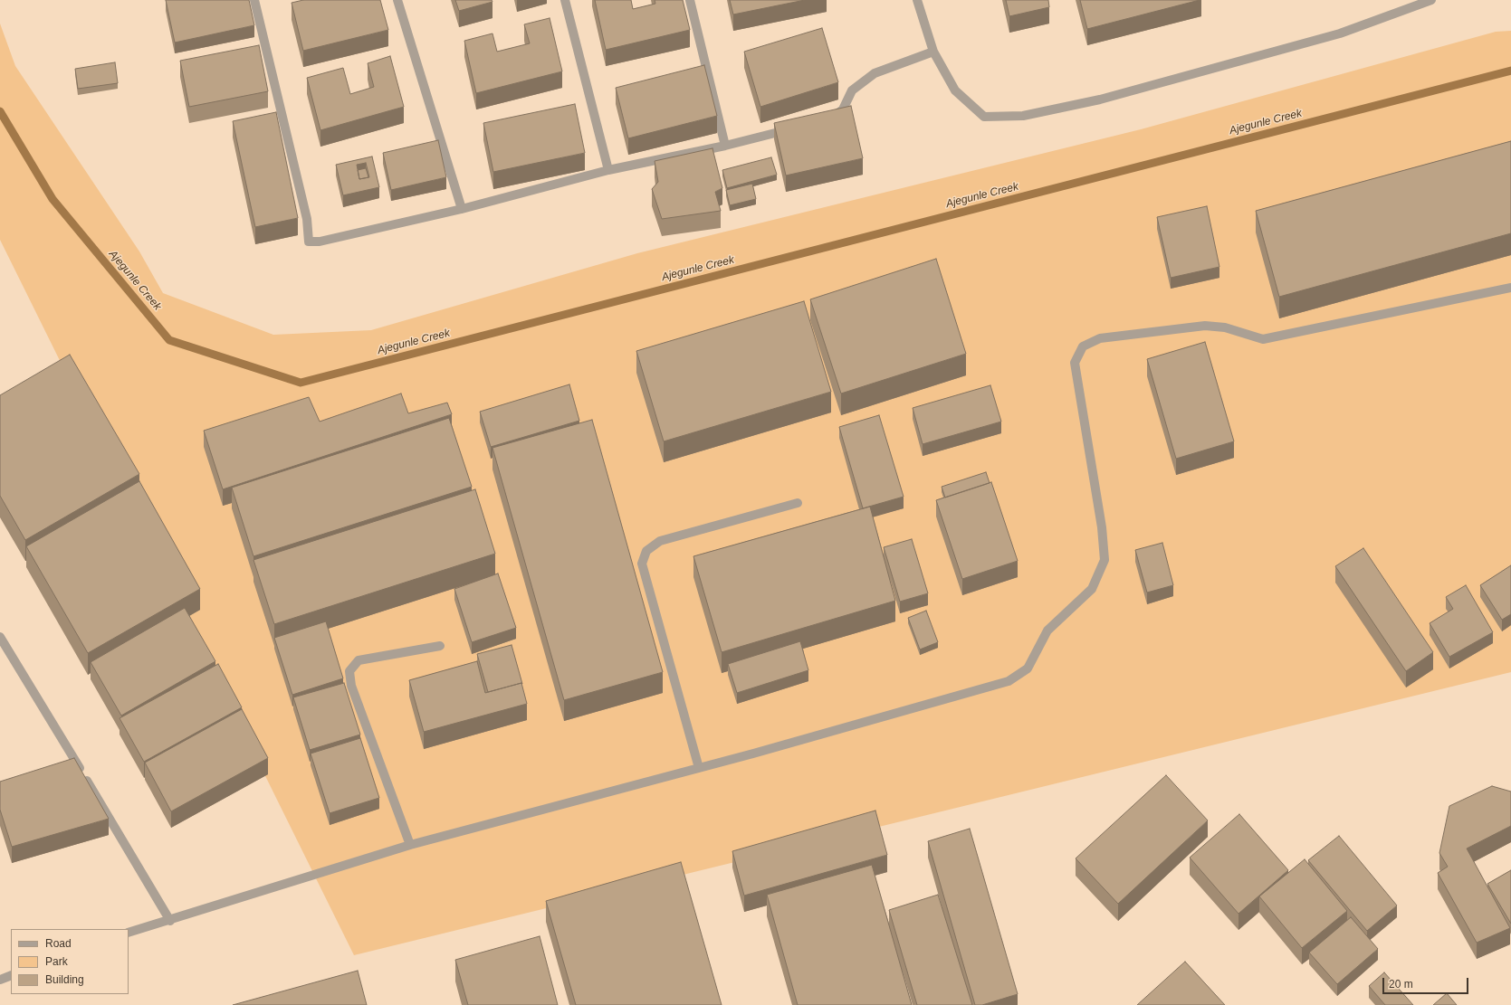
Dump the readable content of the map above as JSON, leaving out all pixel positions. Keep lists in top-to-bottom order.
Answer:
{
  "water": ["Ajegunle Creek"],
  "legend": ["Road", "Park", "Building"],
  "scale_bar": "20 m"
}
